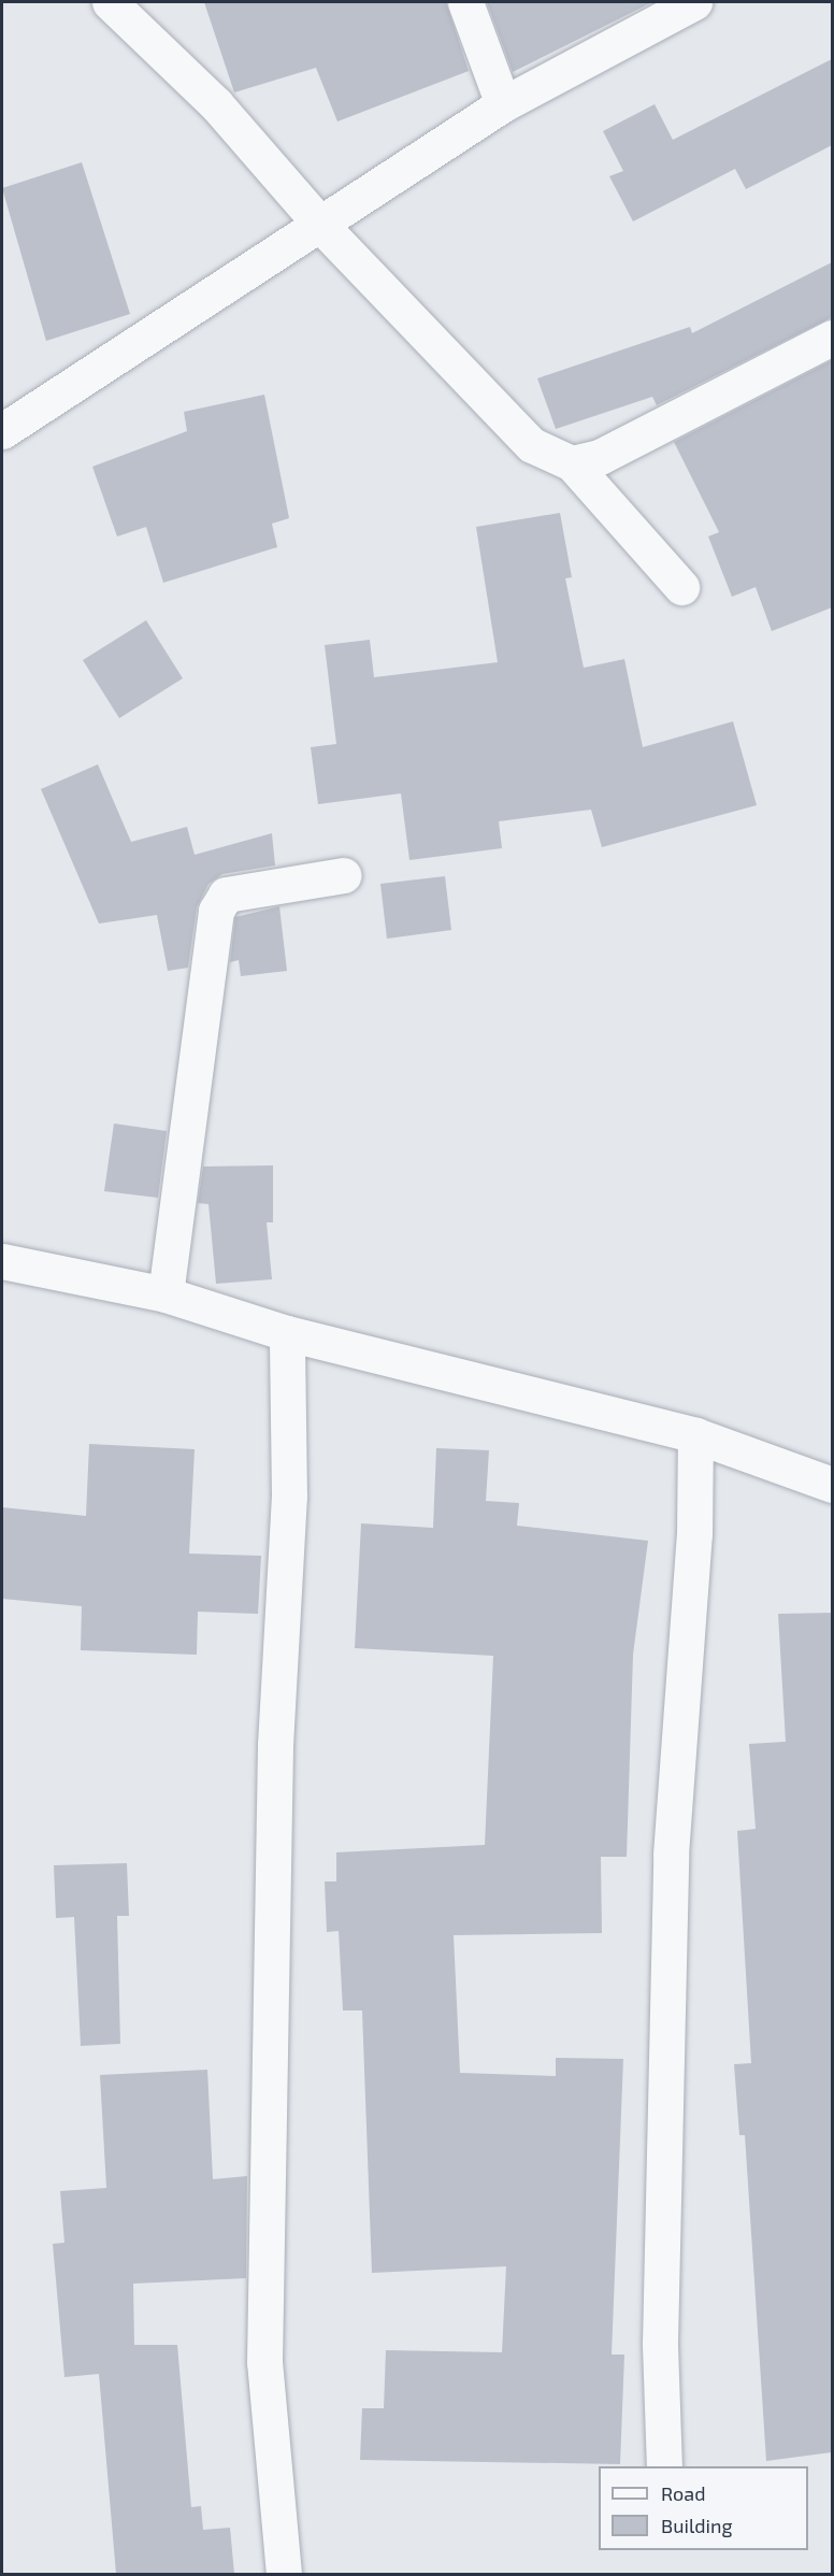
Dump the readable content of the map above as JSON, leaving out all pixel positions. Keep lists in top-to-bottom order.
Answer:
{
  "legend": ["Road", "Building"]
}
